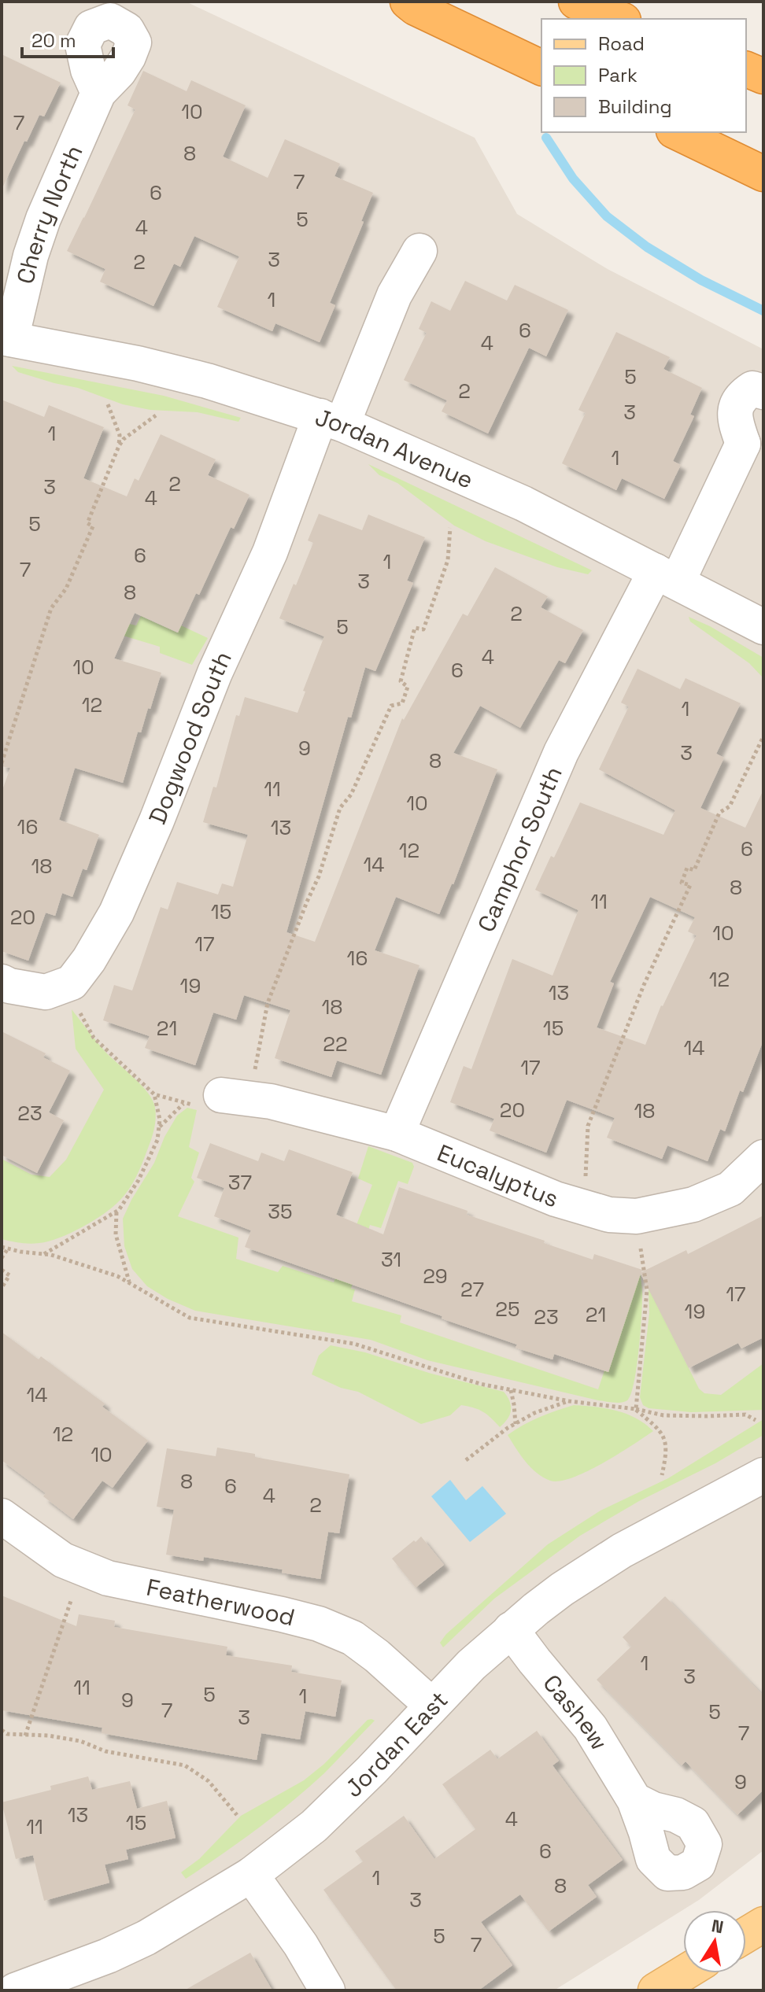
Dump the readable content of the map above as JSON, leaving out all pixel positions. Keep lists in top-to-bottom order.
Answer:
{
  "streets": {
    "street": [
      "Cherry North",
      "Jordan Avenue",
      "Dogwood South",
      "Camphor South",
      "Eucalyptus",
      "Featherwood",
      "Cashew",
      "Jordan East"
    ]
  },
  "crossings": [
    ["Cherry North", "Jordan Avenue"],
    ["Jordan Avenue", "Dogwood South"],
    ["Jordan Avenue", "Camphor South"],
    ["Camphor South", "Eucalyptus"],
    ["Featherwood", "Jordan East"],
    ["Cashew", "Jordan East"]
  ],
  "house_numbers": [
    "10",
    "7",
    "8",
    "7",
    "6",
    "5",
    "4",
    "3",
    "2",
    "1",
    "6",
    "4",
    "5",
    "2",
    "3",
    "1",
    "1",
    "2",
    "3",
    "4",
    "5",
    "6",
    "1",
    "7",
    "3",
    "8",
    "2",
    "5",
    "4",
    "10",
    "6",
    "12",
    "1",
    "9",
    "3",
    "8",
    "11",
    "10",
    "16",
    "13",
    "6",
    "12",
    "14",
    "18",
    "8",
    "11",
    "15",
    "20",
    "10",
    "17",
    "16",
    "12",
    "19",
    "13",
    "18",
    "21",
    "15",
    "22",
    "14",
    "17",
    "20",
    "18",
    "23",
    "37",
    "35",
    "31",
    "29",
    "27",
    "17",
    "25",
    "19",
    "21",
    "23",
    "14",
    "12",
    "10",
    "8",
    "6",
    "4",
    "2",
    "1",
    "3",
    "11",
    "5",
    "1",
    "9",
    "7",
    "5",
    "3",
    "7",
    "9",
    "13",
    "4",
    "15",
    "11",
    "6",
    "1",
    "8",
    "3",
    "5",
    "7"
  ],
  "legend": ["Road", "Park", "Building"],
  "scale_bar": "20 m",
  "north": "top"
}
